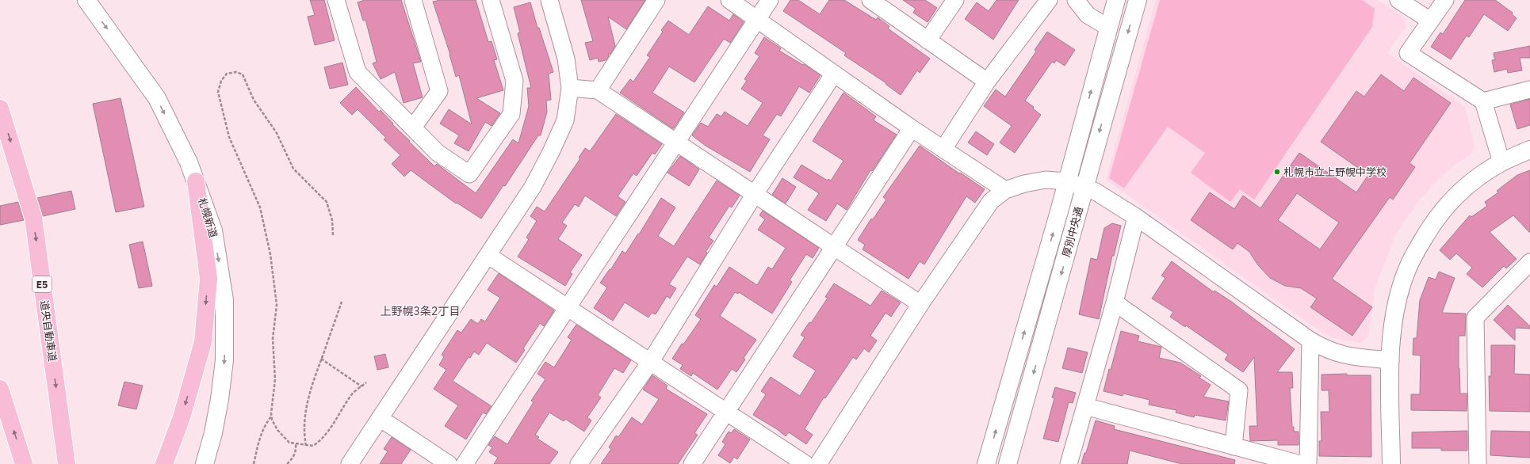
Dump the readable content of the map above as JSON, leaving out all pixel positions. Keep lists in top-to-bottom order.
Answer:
{
  "streets": {
    "highway": ["E5", "道央自動車道"],
    "main road": ["札幌新道", "厚別中央通"]
  },
  "one_way": ["札幌新道"],
  "districts": ["上野幌3条2丁目"],
  "places": ["札幌市立上野幌中学校"]
}
